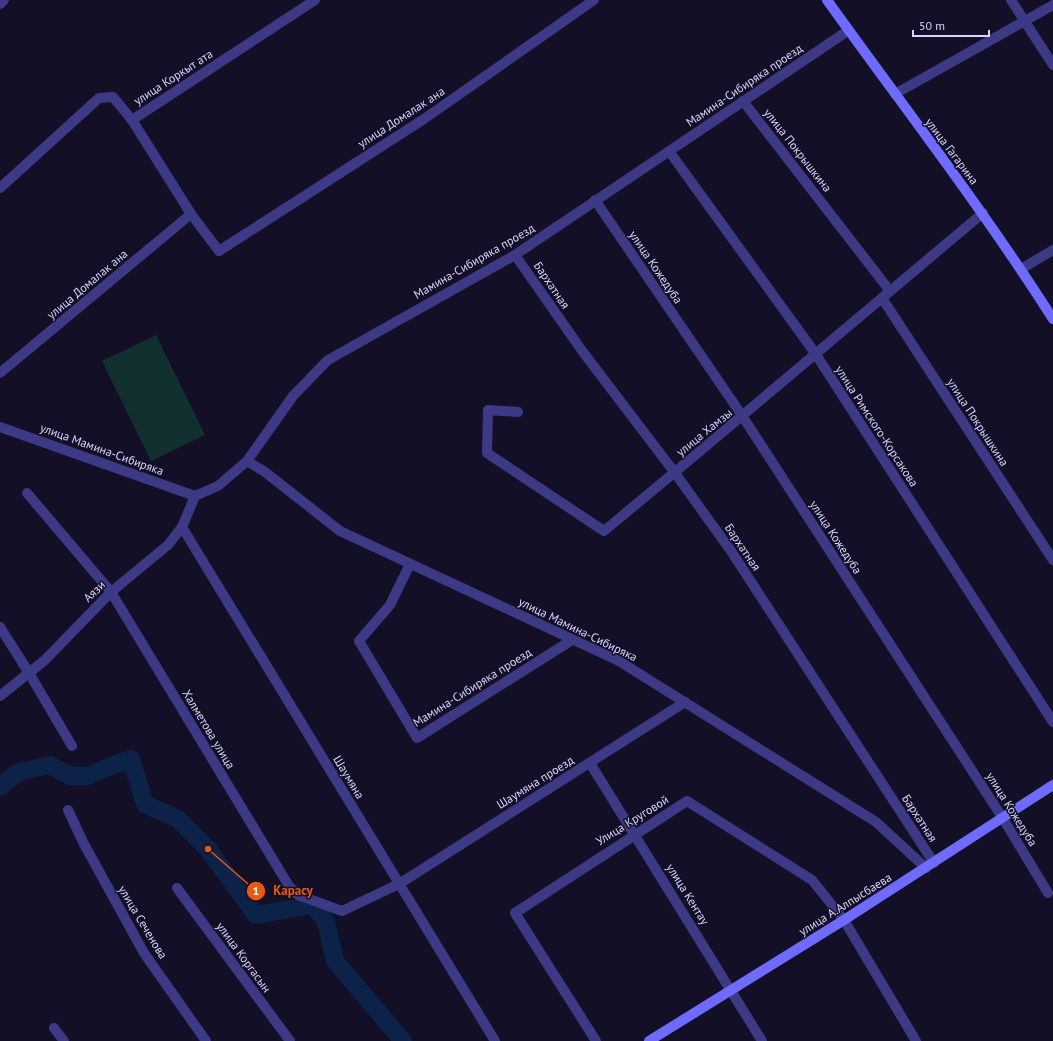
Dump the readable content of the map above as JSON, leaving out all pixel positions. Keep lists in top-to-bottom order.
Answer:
{
  "streets": {
    "street": [
      "улица Коркыт ата",
      "Мамина-Сибиряка проезд",
      "улица Домалак ана",
      "улица Покрышкина",
      "улица Гагарина",
      "улица Кожедуба",
      "Бархатная",
      "улица Римского-Корсакова",
      "улица Хамзы",
      "улица Мамина-Сибиряка",
      "Аязи",
      "Халметова улица",
      "Шаумяна",
      "Шаумяна проезд",
      "Улица Круговой",
      "улица Кентау",
      "улица А.Алпысбаева",
      "улица Сеченова",
      "улица Коргасын"
    ]
  },
  "crossings": [
    ["Мамина-Сибиряка проезд", "улица Покрышкина"],
    ["Мамина-Сибиряка проезд", "улица Гагарина"],
    ["Мамина-Сибиряка проезд", "улица Кожедуба"],
    ["Мамина-Сибиряка проезд", "Бархатная"],
    ["Мамина-Сибиряка проезд", "улица Римского-Корсакова"],
    ["Мамина-Сибиряка проезд", "улица Мамина-Сибиряка"],
    ["Мамина-Сибиряка проезд", "Аязи"],
    ["улица Покрышкина", "улица Хамзы"],
    ["улица Гагарина", "улица Хамзы"],
    ["улица Кожедуба", "улица Хамзы"],
    ["улица Кожедуба", "улица А.Алпысбаева"],
    ["Бархатная", "улица Хамзы"],
    ["Бархатная", "улица Мамина-Сибиряка"],
    ["Бархатная", "улица А.Алпысбаева"],
    ["улица Римского-Корсакова", "улица Хамзы"],
    ["улица Мамина-Сибиряка", "Аязи"],
    ["улица Мамина-Сибиряка", "Шаумяна проезд"],
    ["улица Мамина-Сибиряка", "улица А.Алпысбаева"],
    ["Аязи", "Халметова улица"],
    ["Аязи", "Шаумяна"],
    ["Халметова улица", "Шаумяна"],
    ["Халметова улица", "Шаумяна проезд"],
    ["Шаумяна", "Шаумяна проезд"],
    ["Шаумяна проезд", "улица Кентау"],
    ["Улица Круговой", "улица Кентау"],
    ["Улица Круговой", "улица А.Алпысбаева"],
    ["улица Кентау", "улица А.Алпысбаева"]
  ],
  "places": ["Карасу"],
  "scale_bar": "50 m"
}
